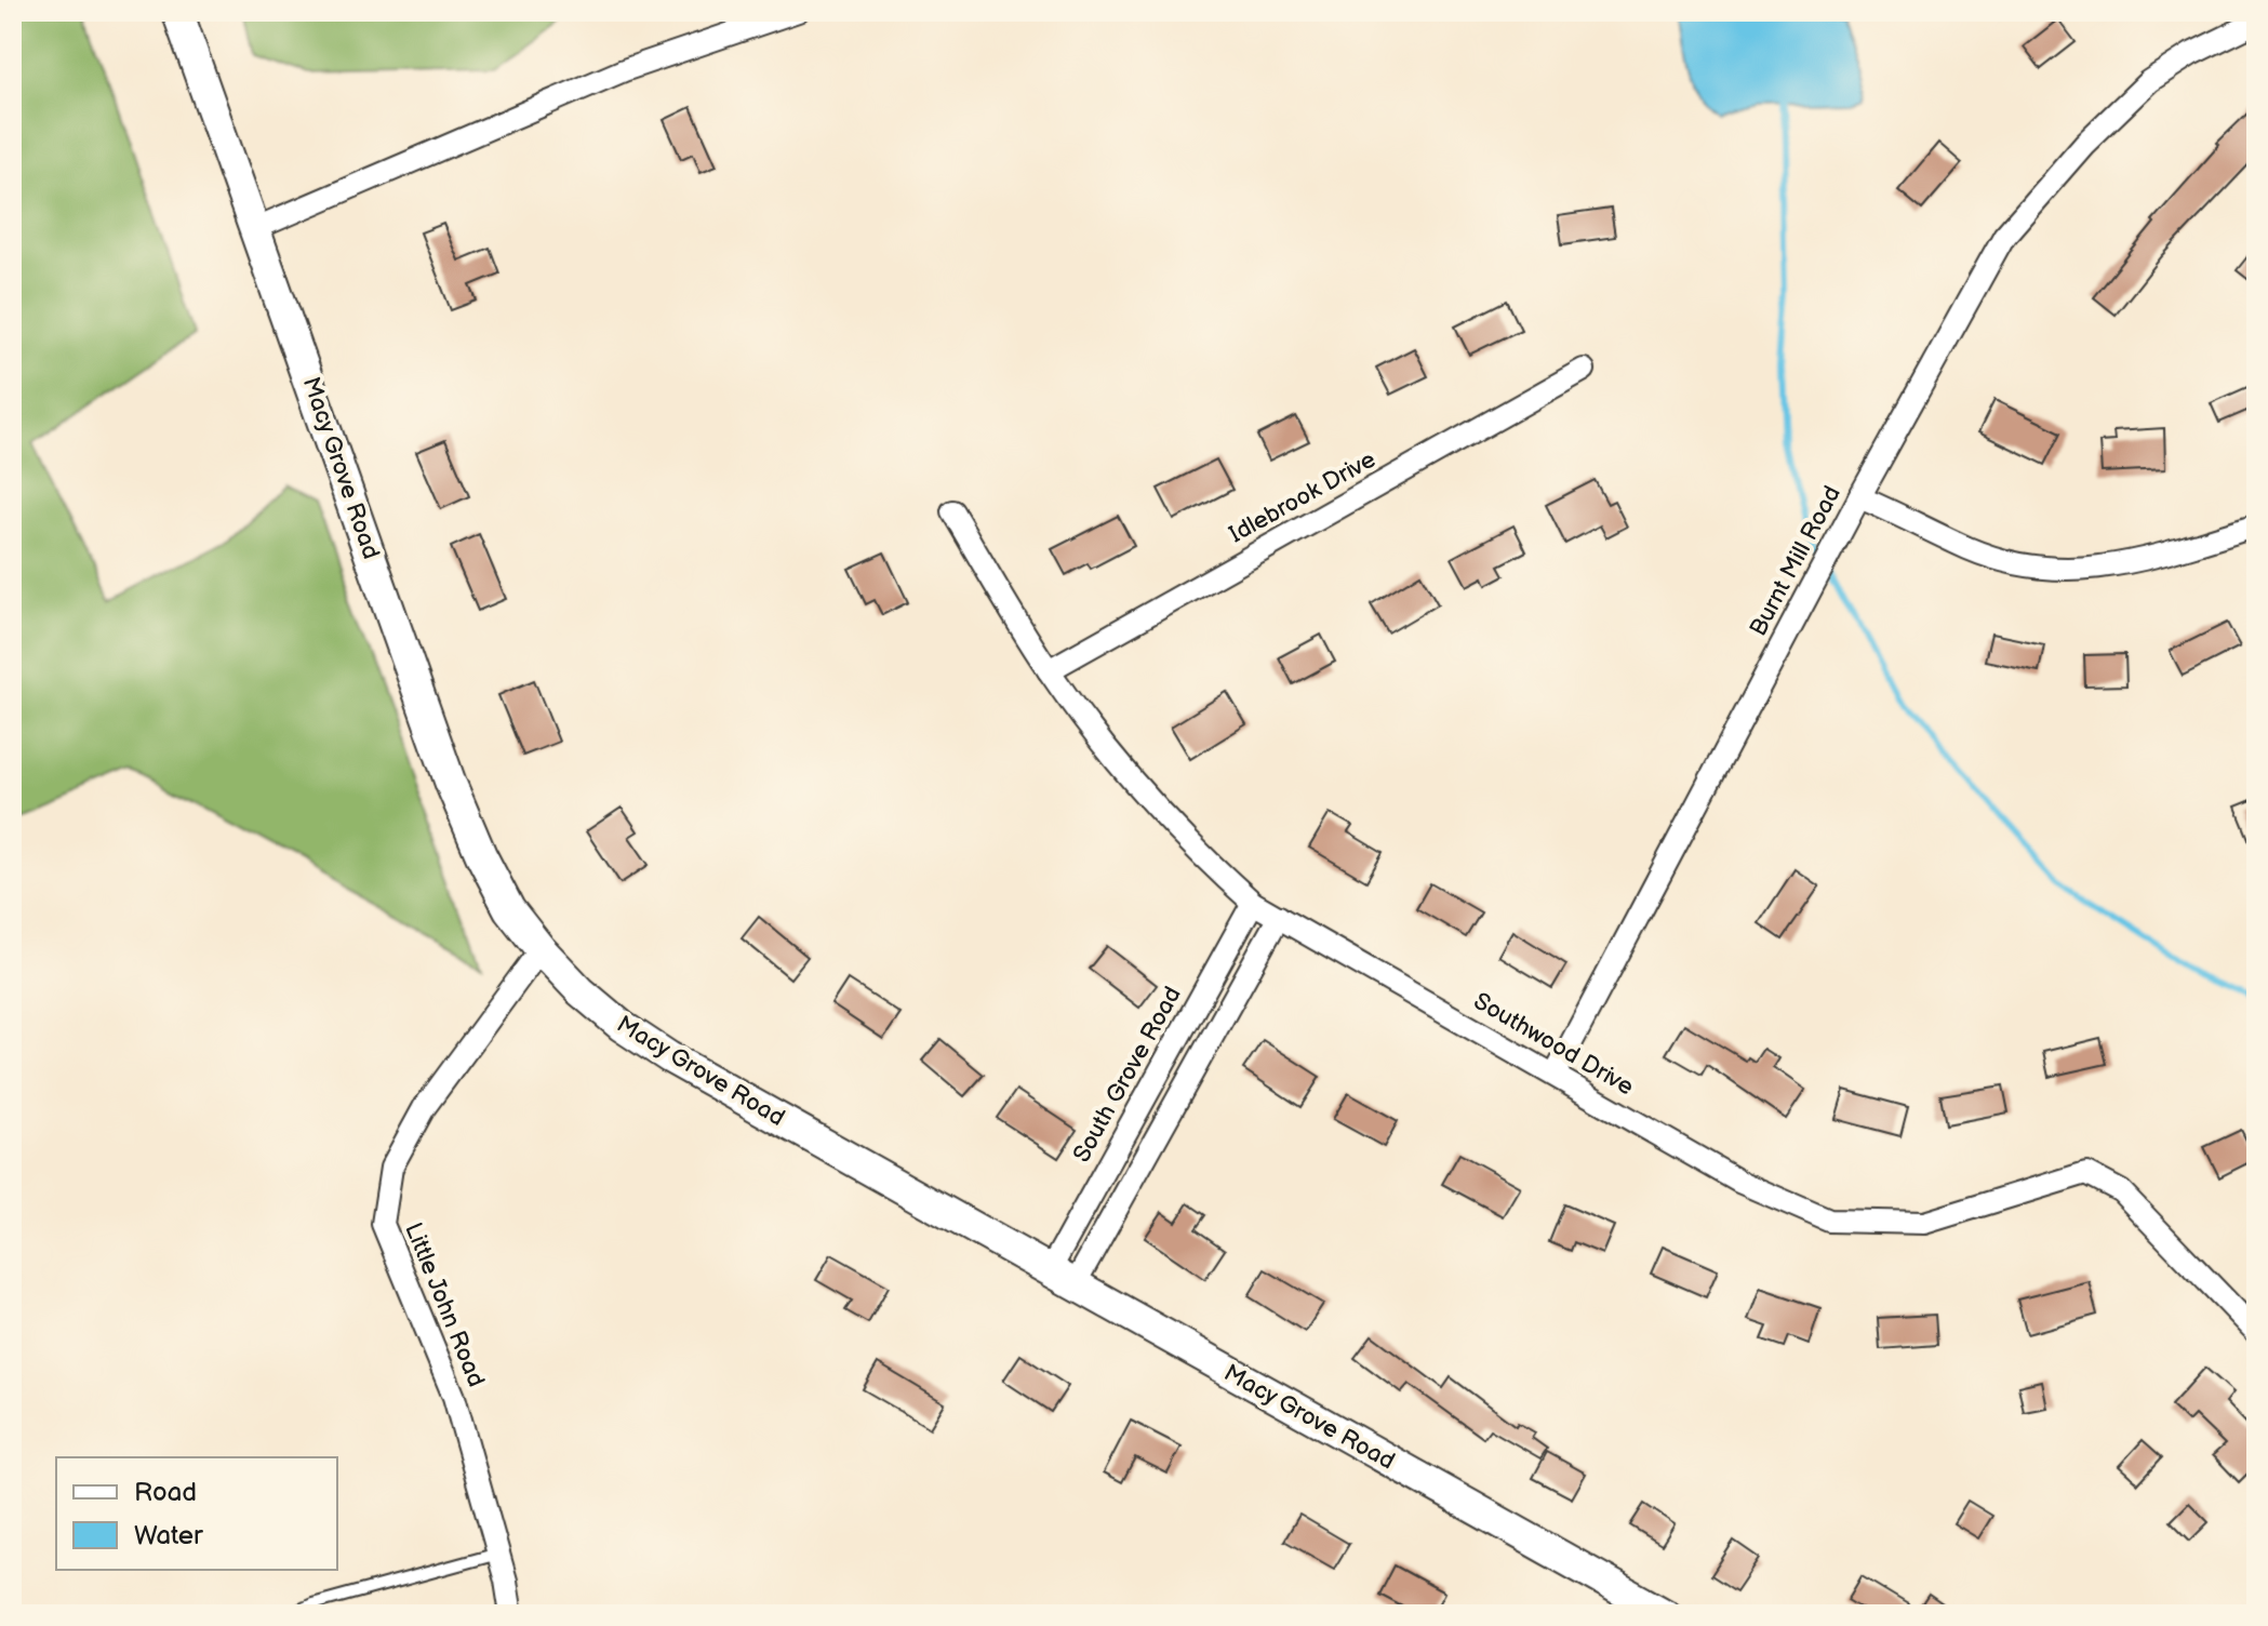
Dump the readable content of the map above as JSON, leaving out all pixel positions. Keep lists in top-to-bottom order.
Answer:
{
  "streets": {
    "main road": ["Macy Grove Road"],
    "street": [
      "Idlebrook Drive",
      "Burnt Mill Road",
      "Southwood Drive",
      "South Grove Road",
      "Little John Road"
    ]
  },
  "crossings": [
    ["Macy Grove Road", "South Grove Road"],
    ["Macy Grove Road", "Little John Road"],
    ["Idlebrook Drive", "Southwood Drive"],
    ["Burnt Mill Road", "Southwood Drive"],
    ["Southwood Drive", "South Grove Road"]
  ],
  "legend": ["Road", "Water"]
}
